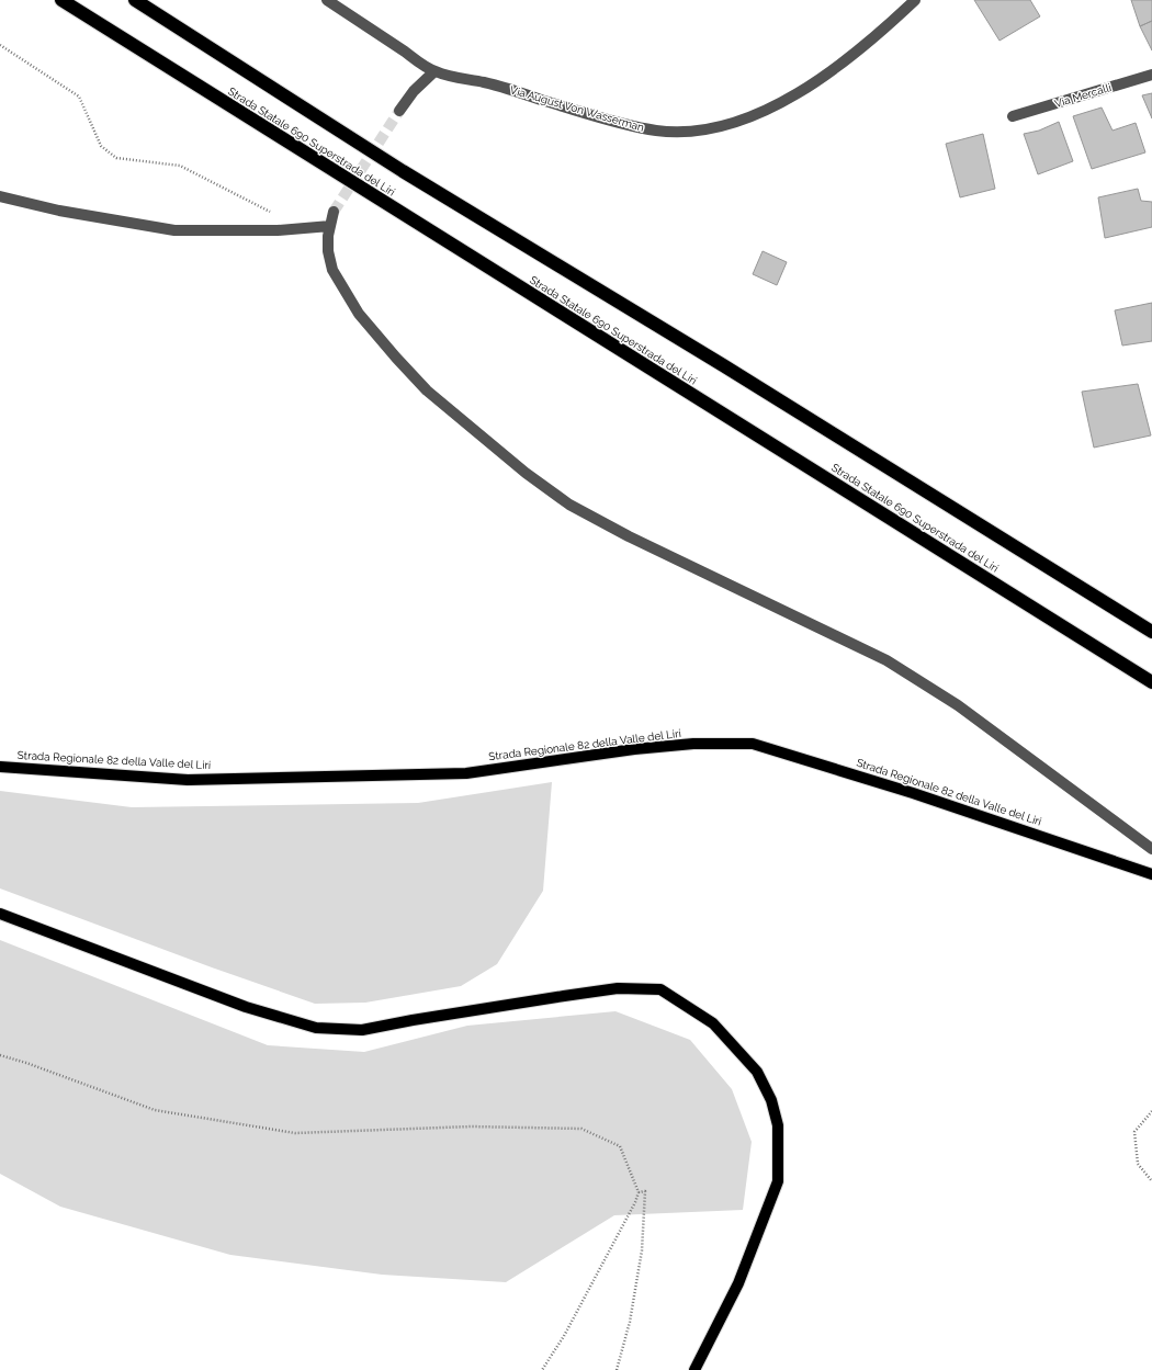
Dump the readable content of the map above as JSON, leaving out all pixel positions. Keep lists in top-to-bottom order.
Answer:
{
  "streets": {
    "highway": ["Strada Statale 690 Superstrada del Liri"],
    "main road": ["Strada Regionale 82 della Valle del Liri"],
    "street": ["Via Mercalli", "Via August Von Wasserman"]
  }
}
